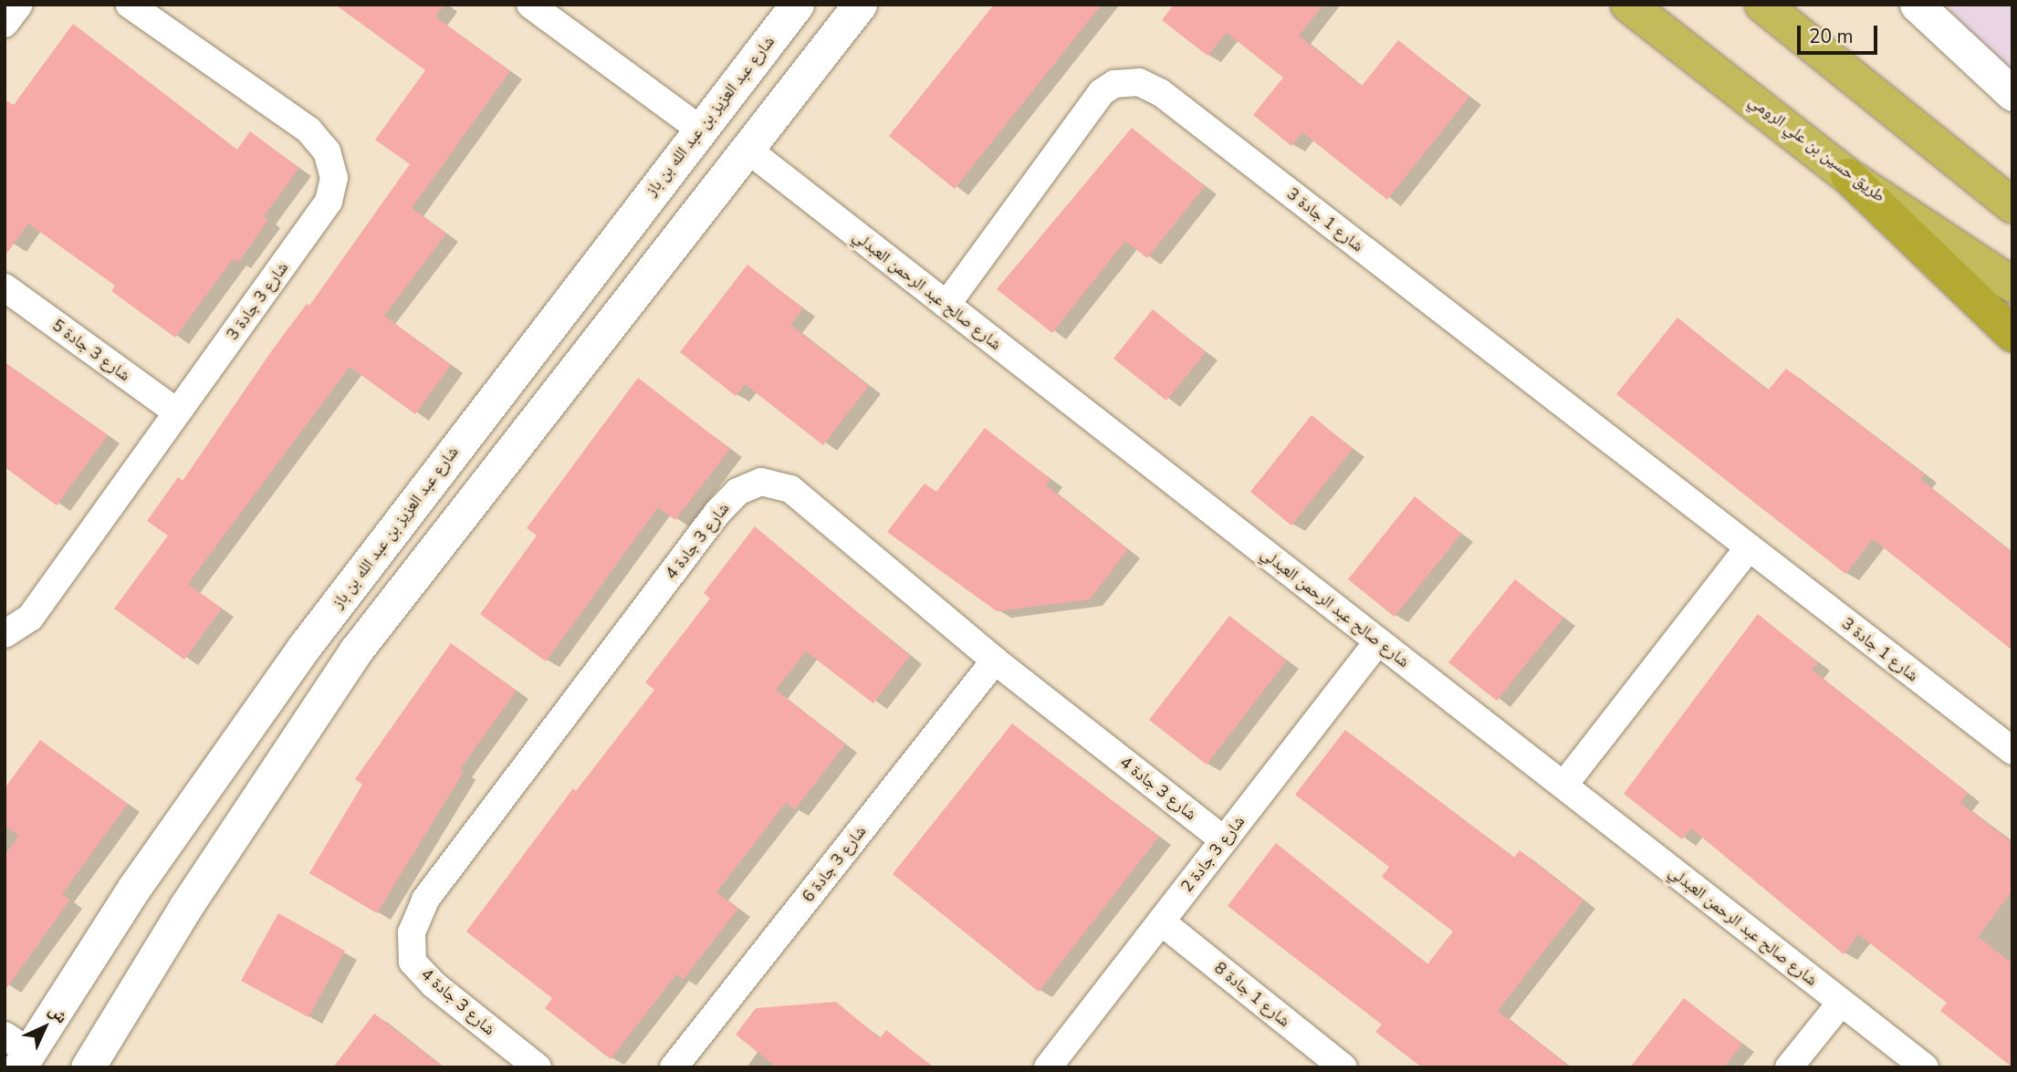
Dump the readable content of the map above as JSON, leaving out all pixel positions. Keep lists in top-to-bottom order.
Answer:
{
  "streets": {
    "highway": ["طريق حسين بن علي الرومي"],
    "street": [
      "شارع عبد العزيز بن عبد الله بن باز",
      "شارع 1 جادة 3",
      "شارع صالح عبد الرحمن العبدلي",
      "شارع 3 جادة 3",
      "شارع 3 جادة 5",
      "شارع 3 جادة 4",
      "شارع 3 جادة 2",
      "شارع 3 جادة 6",
      "شارع 1 جادة 8"
    ]
  },
  "crossings": [
    ["شارع 1 جادة 3", "شارع صالح عبد الرحمن العبدلي"],
    ["شارع صالح عبد الرحمن العبدلي", "شارع 3 جادة 2"],
    ["شارع 3 جادة 3", "شارع 3 جادة 5"],
    ["شارع 3 جادة 4", "شارع 3 جادة 2"],
    ["شارع 3 جادة 4", "شارع 3 جادة 6"],
    ["شارع 3 جادة 2", "شارع 1 جادة 8"]
  ],
  "scale_bar": "20 m",
  "north": "top right"
}
